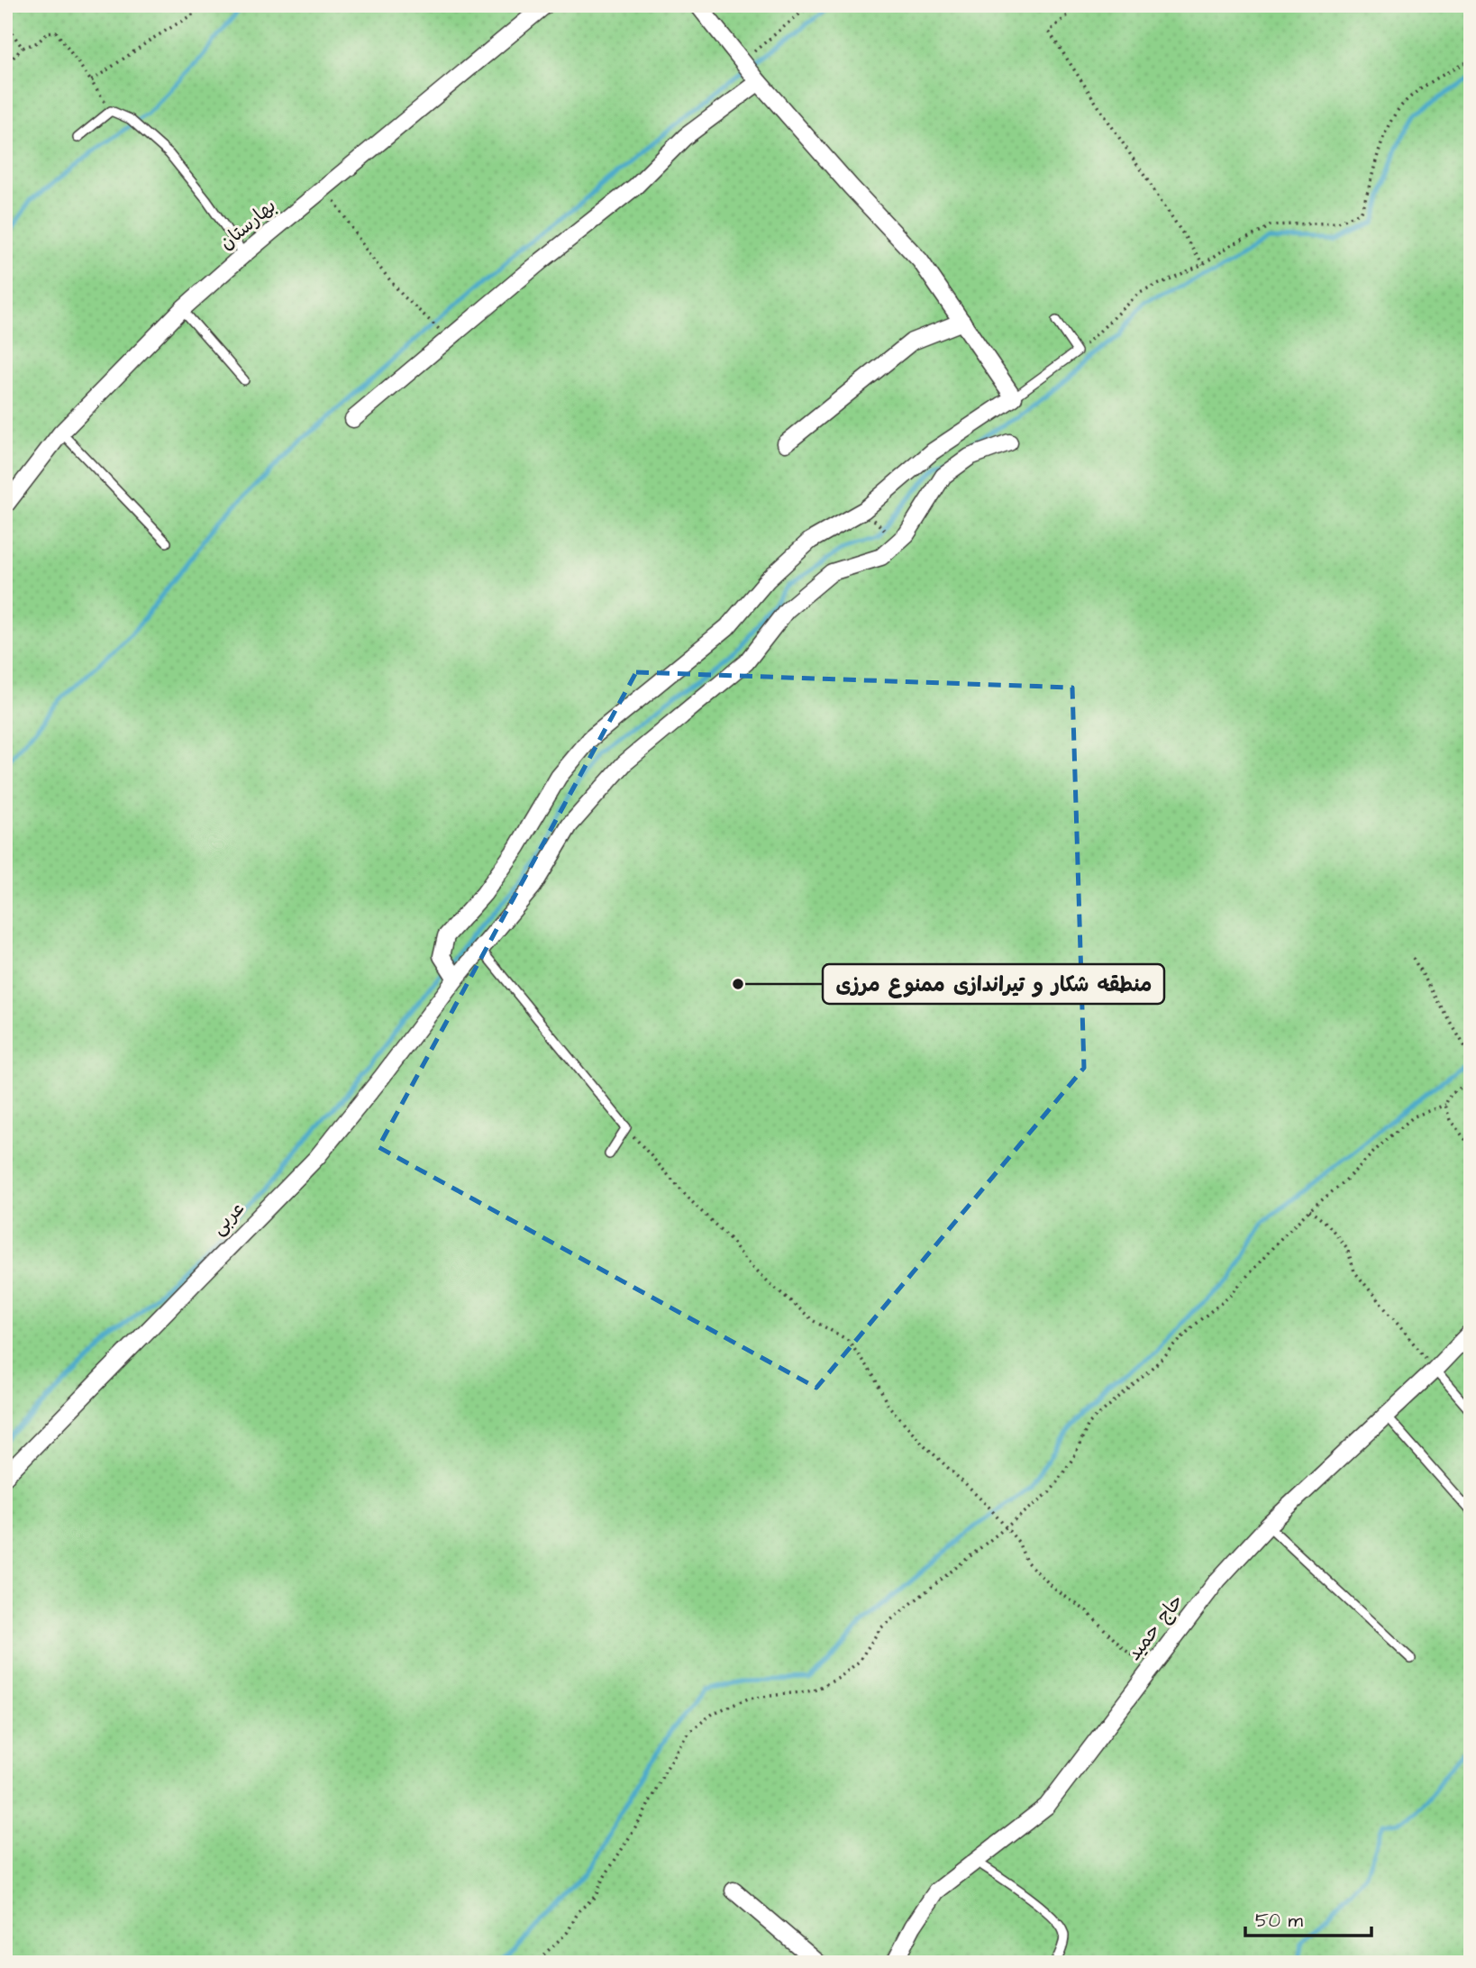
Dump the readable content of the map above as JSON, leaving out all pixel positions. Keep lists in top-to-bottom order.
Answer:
{
  "streets": {
    "street": ["بهارستان", "عربی", "حاج حمید"]
  },
  "places": ["منطقه شکار و تیراندازی ممنوع مرزی"],
  "scale_bar": "50 m"
}
